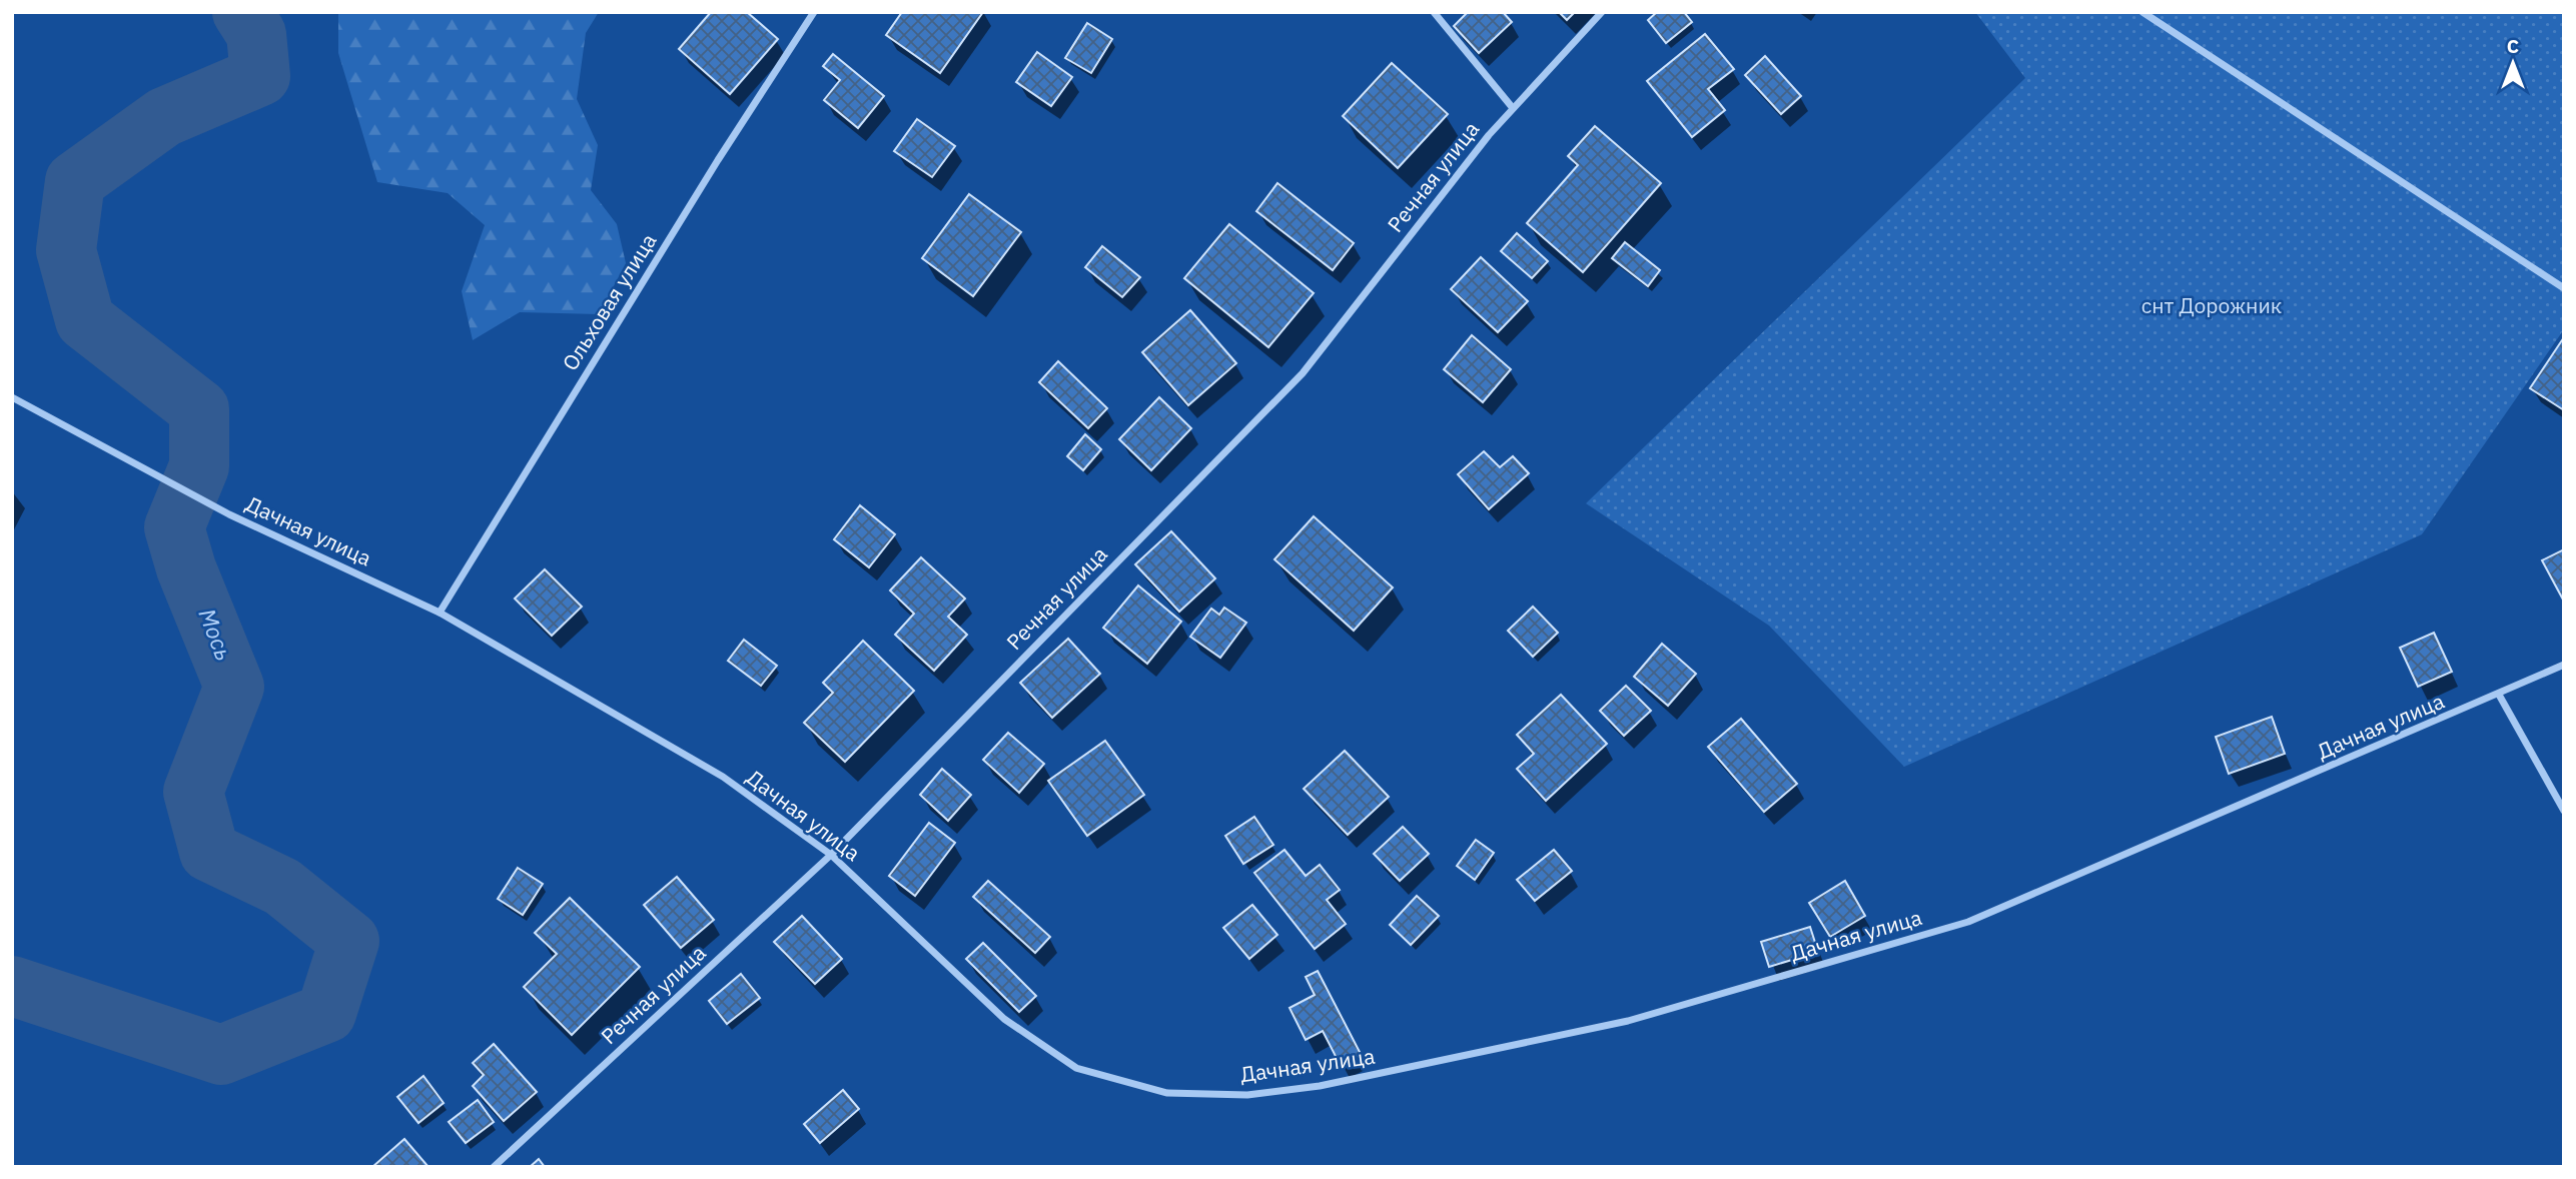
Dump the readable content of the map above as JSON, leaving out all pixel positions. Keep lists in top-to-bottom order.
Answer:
{
  "streets": {
    "street": ["Речная улица", "Ольховая улица", "Дачная улица"]
  },
  "crossings": [
    ["Речная улица", "Дачная улица"],
    ["Ольховая улица", "Дачная улица"]
  ],
  "water": ["Мось"],
  "parks": ["снт Дорожник"],
  "north": "top"
}
